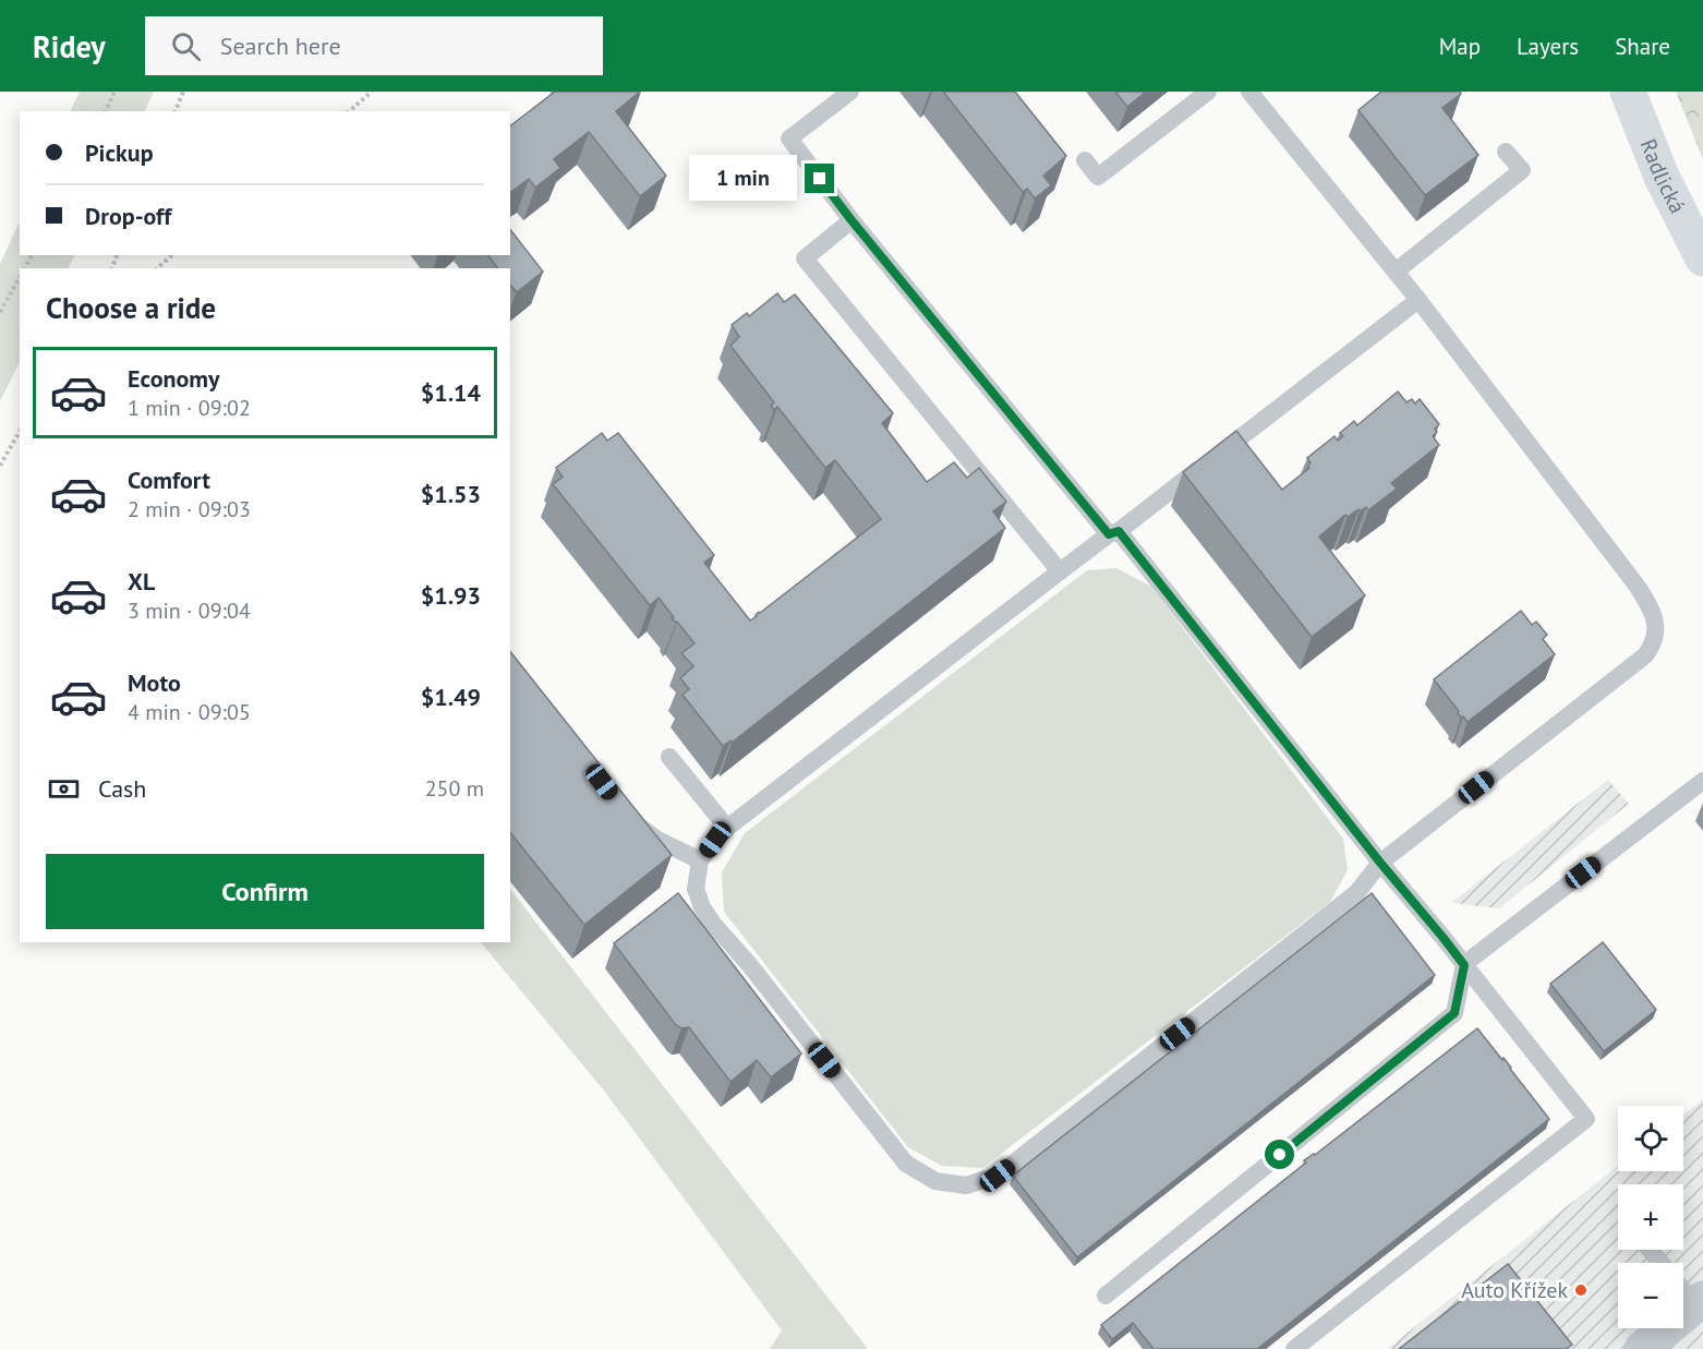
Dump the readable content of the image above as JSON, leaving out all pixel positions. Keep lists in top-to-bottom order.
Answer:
{
  "streets": {
    "main road": ["Radlická"]
  },
  "places": ["Auto Křížek"],
  "page": {
    "header": "Ridey",
    "search": "Search here",
    "nav": ["Map", "Layers", "Share"],
    "banner": ["Pickup", "Drop-off"],
    "bubble": "1 min",
    "heading": "Choose a ride",
    "list": [
      {
        "name": "Economy",
        "note": "1 min · 09:02",
        "value": "$1.14"
      },
      {
        "name": "Comfort",
        "note": "2 min · 09:03",
        "value": "$1.53"
      },
      {
        "name": "XL",
        "note": "3 min · 09:04",
        "value": "$1.93"
      },
      {
        "name": "Moto",
        "note": "4 min · 09:05",
        "value": "$1.49"
      }
    ],
    "pay": ["Cash", "250 m"],
    "buttons": "Confirm",
    "map_buttons": ["+", "−"]
  }
}
